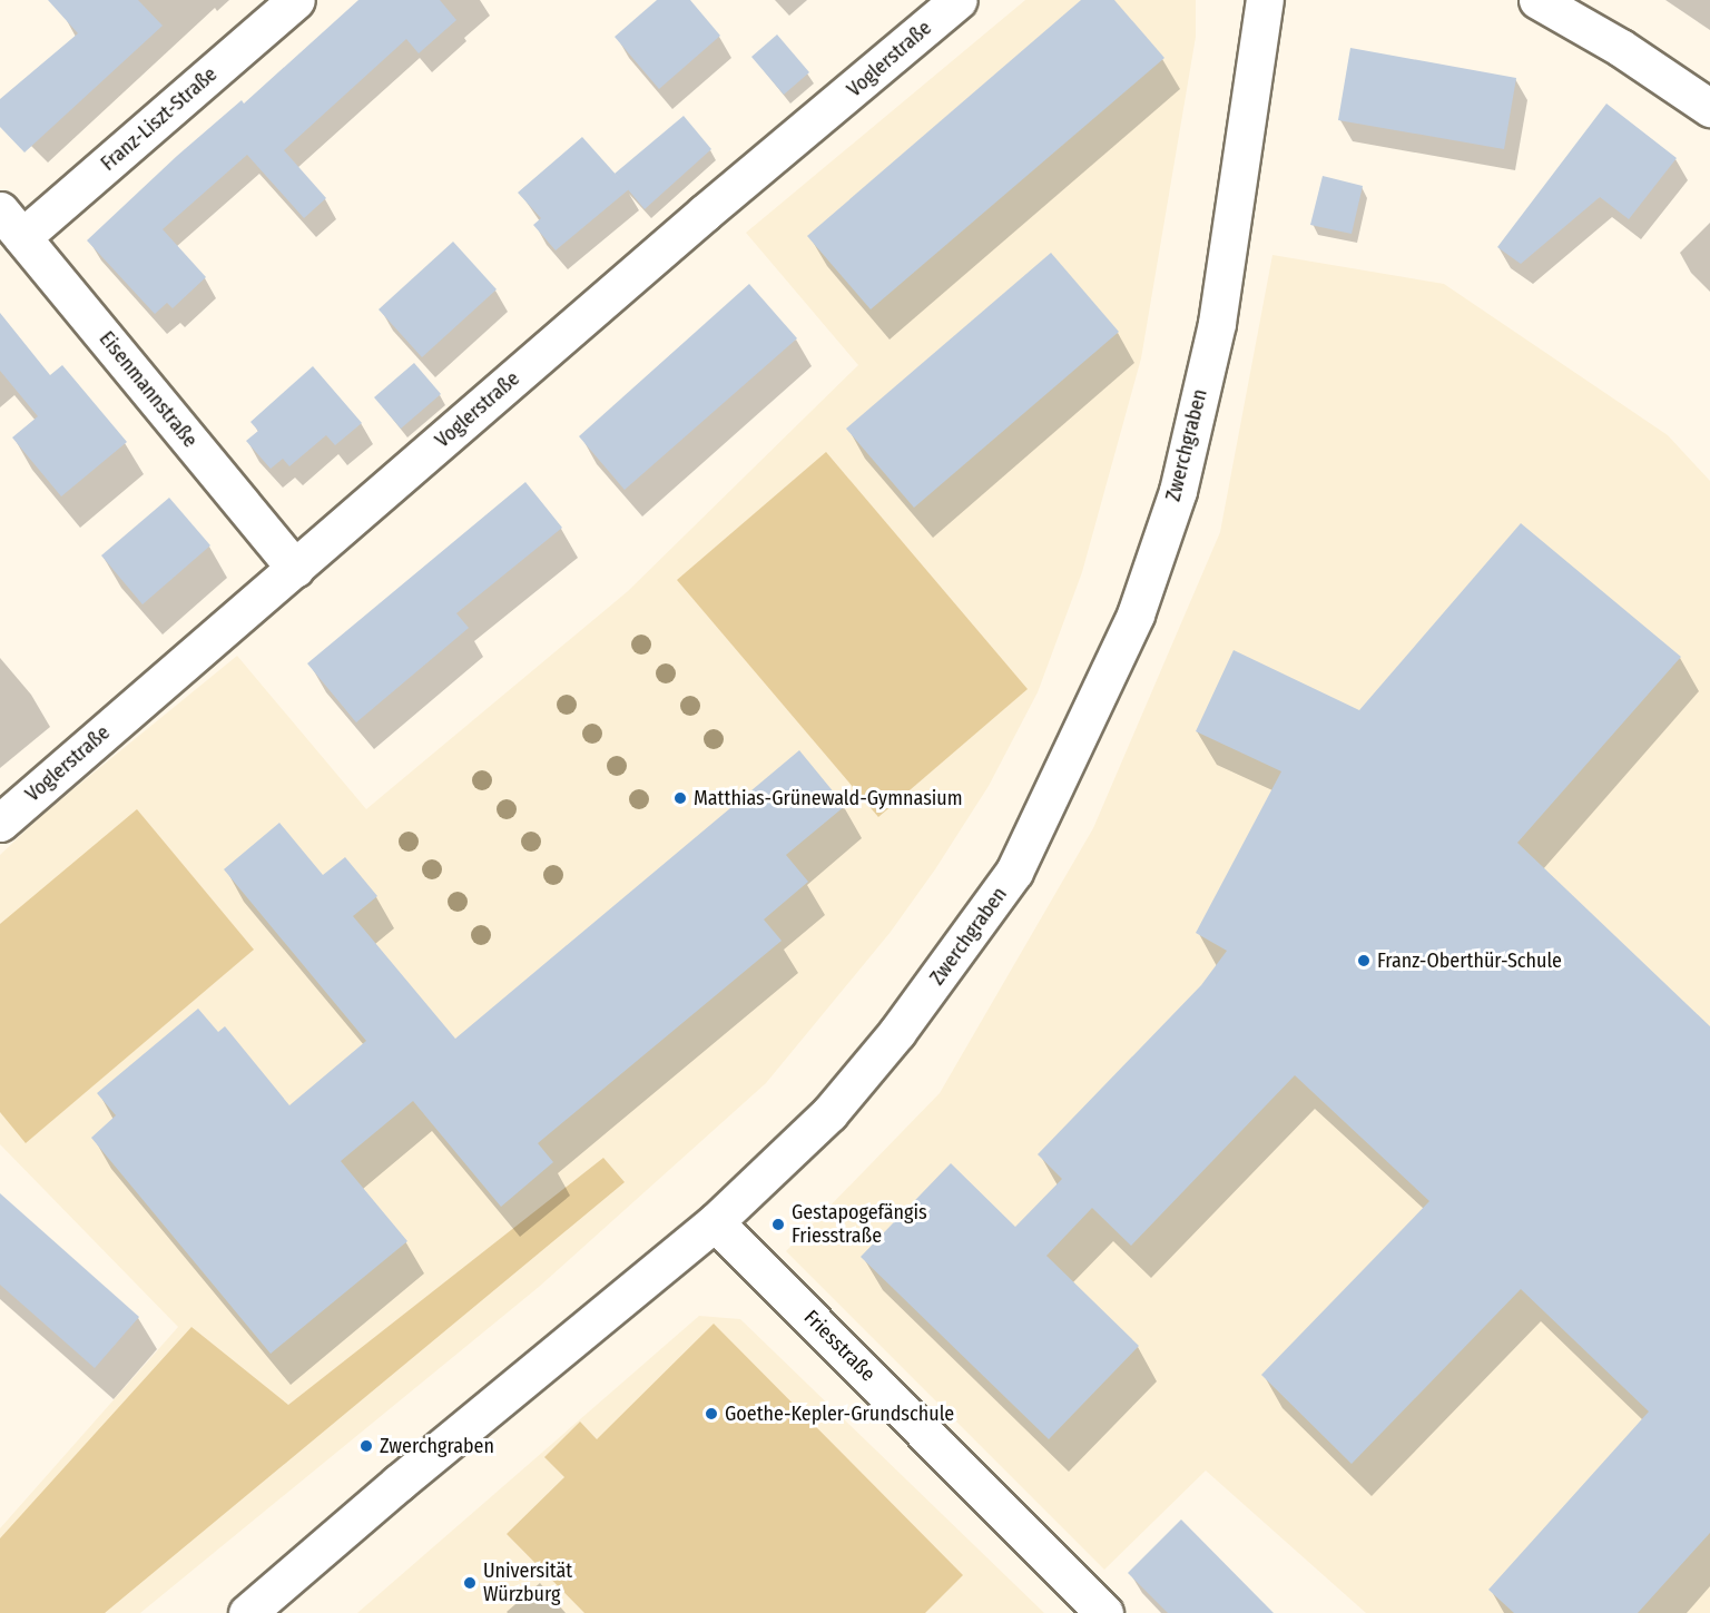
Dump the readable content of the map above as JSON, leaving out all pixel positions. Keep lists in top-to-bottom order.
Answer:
{
  "streets": {
    "street": [
      "Voglerstraße",
      "Franz-Liszt-Straße",
      "Eisenmannstraße",
      "Zwerchgraben",
      "Friesstraße"
    ]
  },
  "crossings": [
    ["Voglerstraße", "Eisenmannstraße"],
    ["Franz-Liszt-Straße", "Eisenmannstraße"],
    ["Zwerchgraben", "Friesstraße"]
  ],
  "places": [
    "Matthias-Grünewald-Gymnasium",
    "Franz-Oberthür-Schule",
    "Gestapogefängis Friesstraße",
    "Goethe-Kepler-Grundschule",
    "Zwerchgraben",
    "Universität Würzburg"
  ]
}
